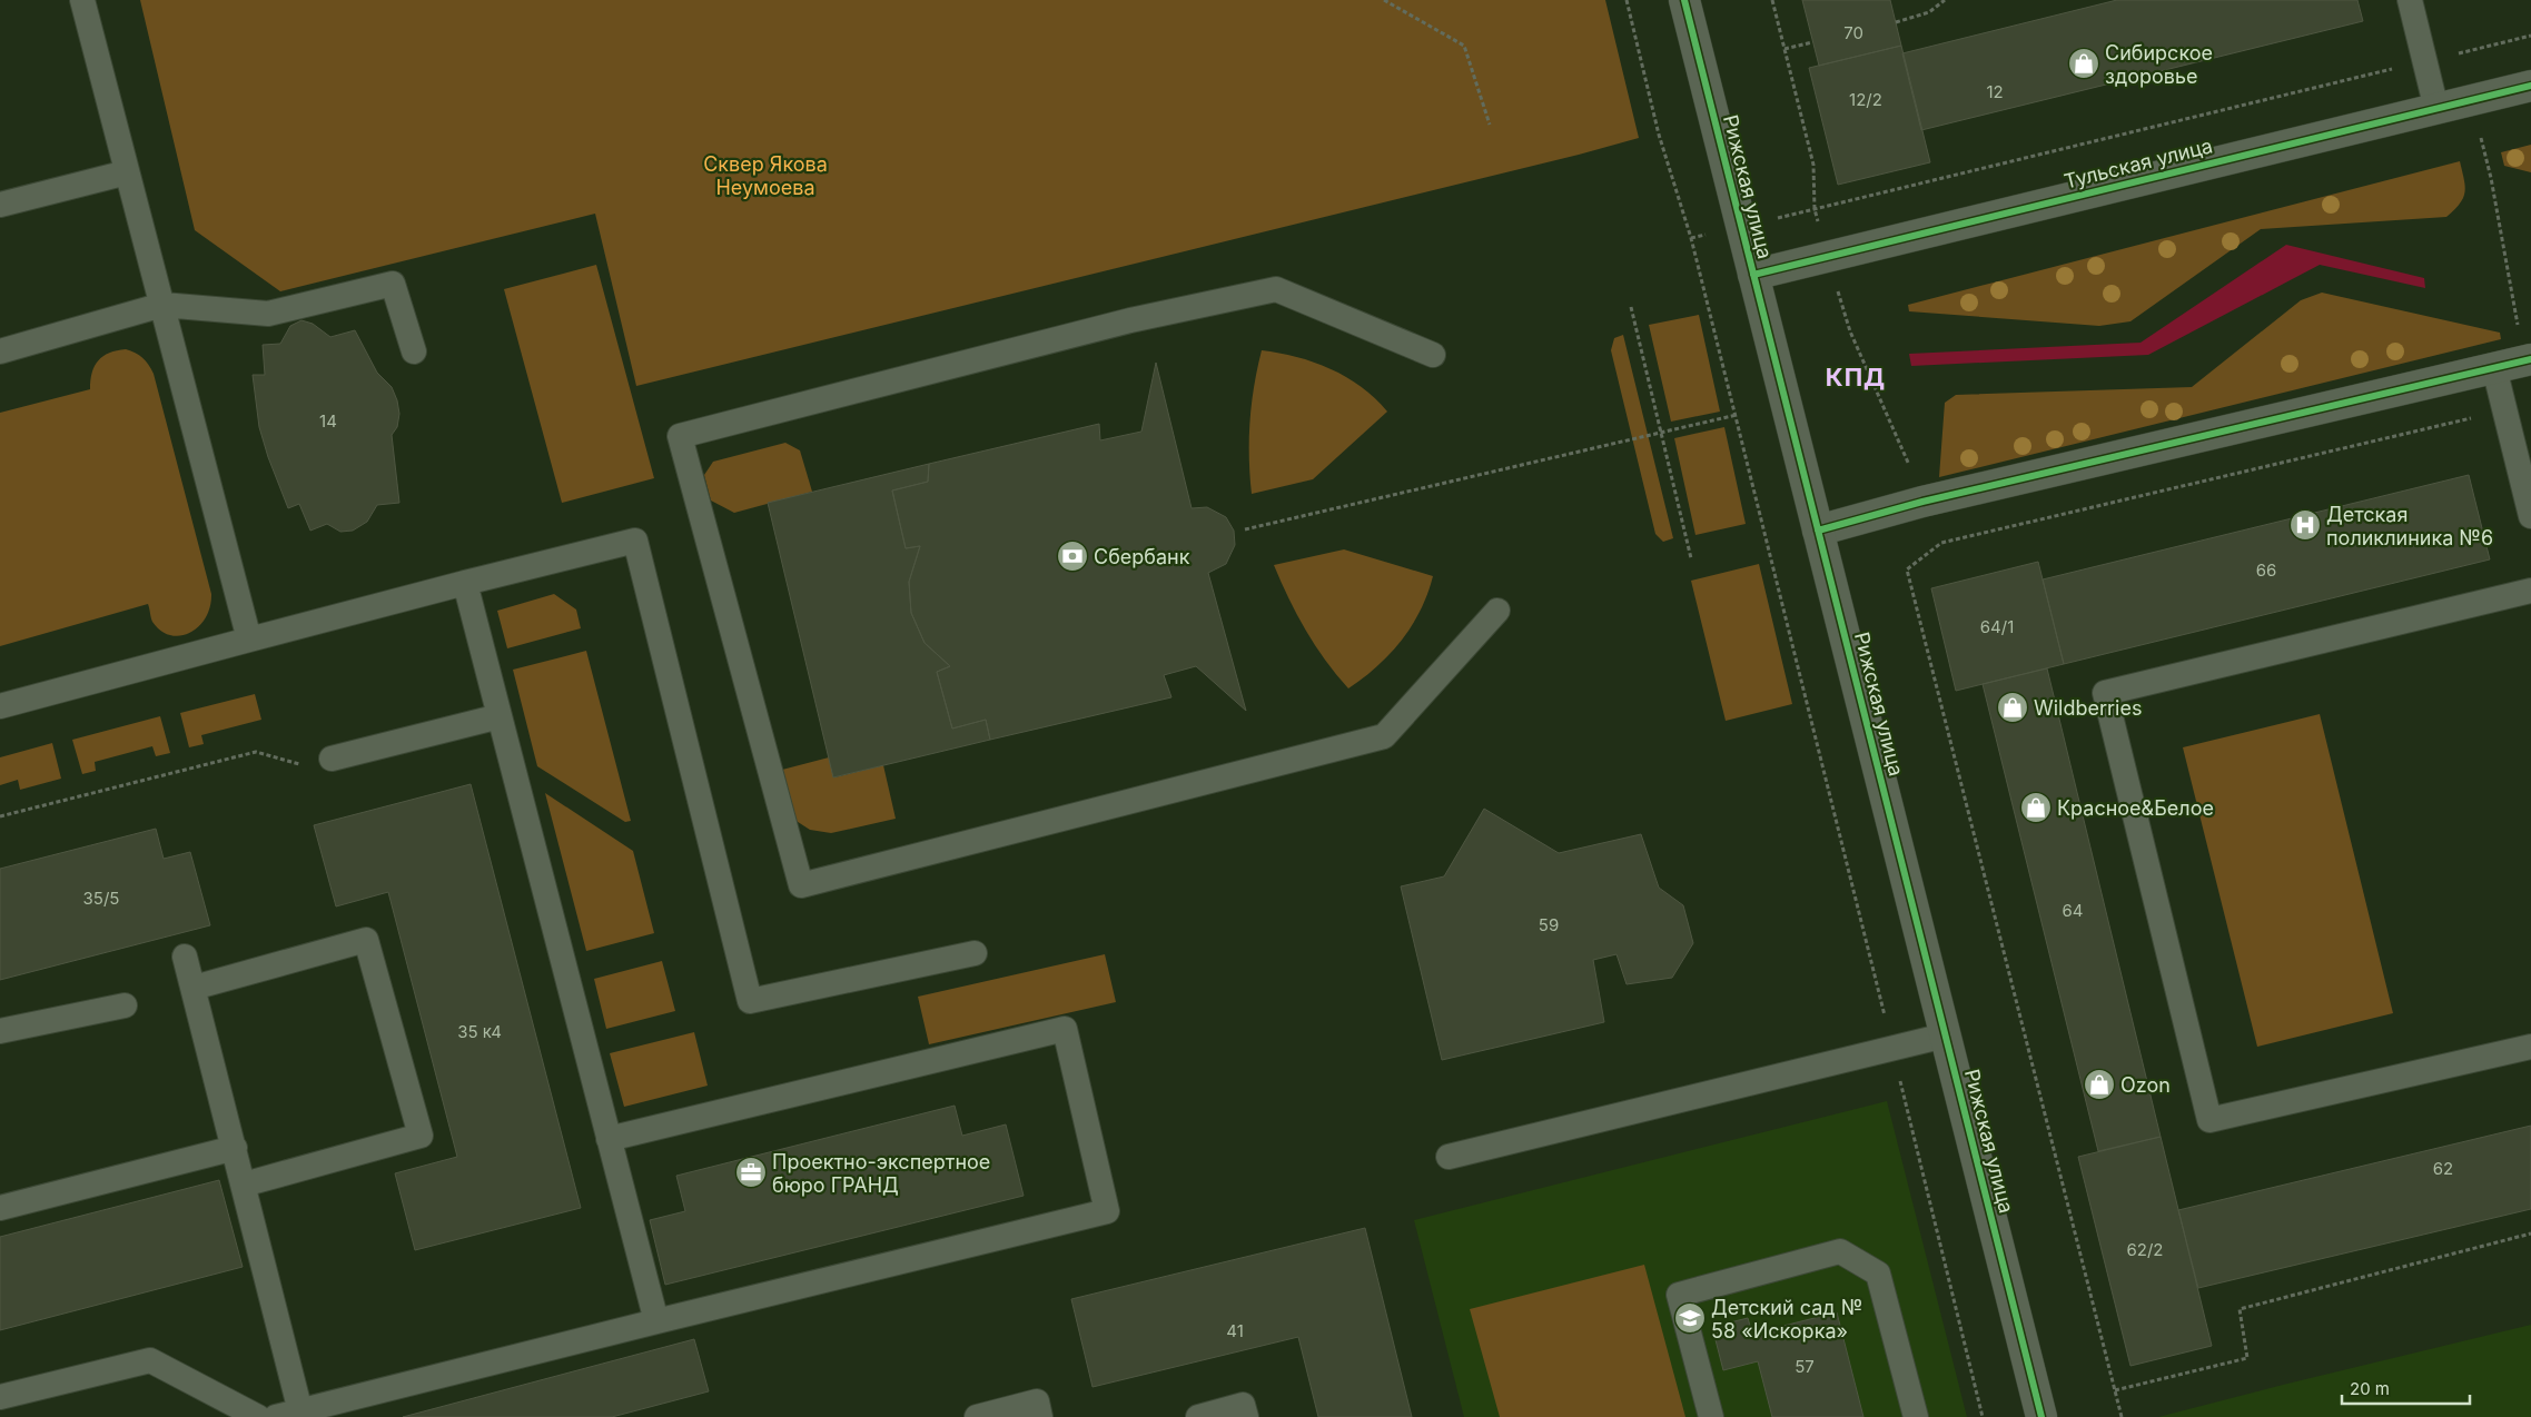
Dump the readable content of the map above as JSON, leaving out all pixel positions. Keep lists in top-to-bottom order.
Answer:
{
  "streets": {
    "street": ["Тульская улица", "Рижская улица"]
  },
  "crossings": [
    ["Тульская улица", "Рижская улица"]
  ],
  "districts": ["КПД"],
  "parks": ["Сквер Якова Неумоева"],
  "places": {
    "shop": [
      "Сибирское здоровье",
      "Wildberries",
      "Красное&Белое",
      "Ozon"
    ],
    "hospital": ["Детская поликлиника №6"],
    "bank": ["Сбербанк"],
    "office": ["Проектно-экспертное бюро ГРАНД"],
    "school or university": ["Детский сад № 58 «Искорка»"]
  },
  "house_numbers": [
    "70",
    "12",
    "12/2",
    "14",
    "66",
    "64/1",
    "35/5",
    "64",
    "59",
    "35 к4",
    "62",
    "62/2",
    "41",
    "57"
  ],
  "scale_bar": "20 m"
}
